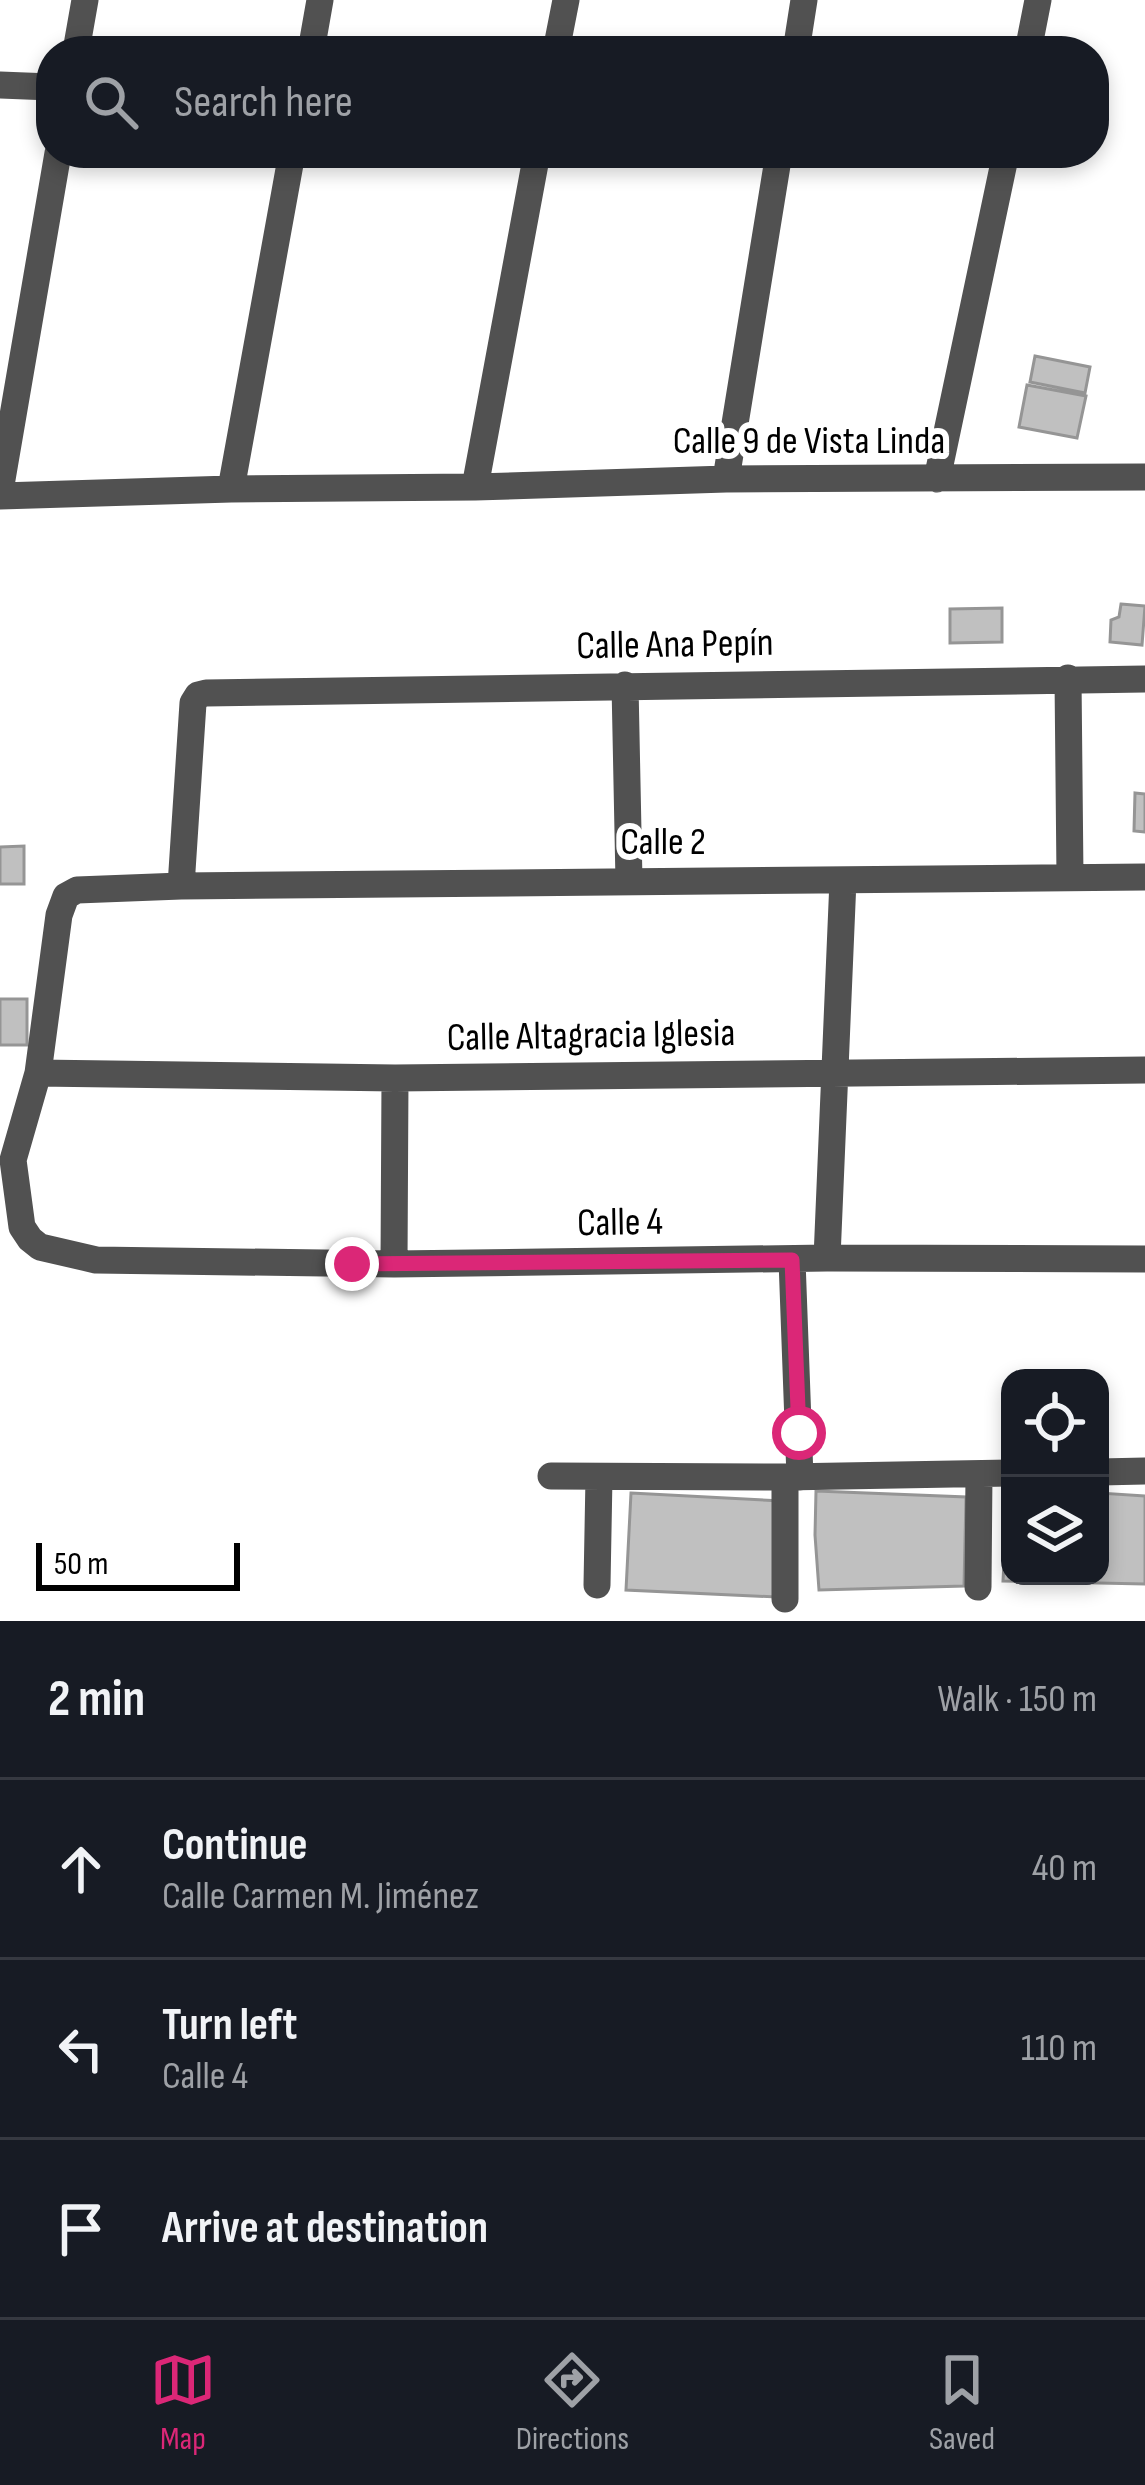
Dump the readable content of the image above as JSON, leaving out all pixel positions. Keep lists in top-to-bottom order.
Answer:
{
  "streets": {
    "street": [
      "Calle 9 de Vista Linda",
      "Calle Ana Pepín",
      "Calle 2",
      "Calle Altagracia Iglesia",
      "Calle 4"
    ]
  },
  "crossings": [
    ["Calle Ana Pepín", "Calle 2"],
    ["Calle 2", "Calle Altagracia Iglesia"]
  ],
  "scale_bar": "50 m",
  "page": {
    "search": "Search here",
    "scale": "50 m",
    "heading": ["2 min", "Walk · 150 m"],
    "list": [
      ["Continue", "Calle Carmen M. Jiménez", "40 m"],
      ["Turn left", "Calle 4", "110 m"],
      "Arrive at destination"
    ],
    "nav": ["Map", "Directions", "Saved"]
  }
}
